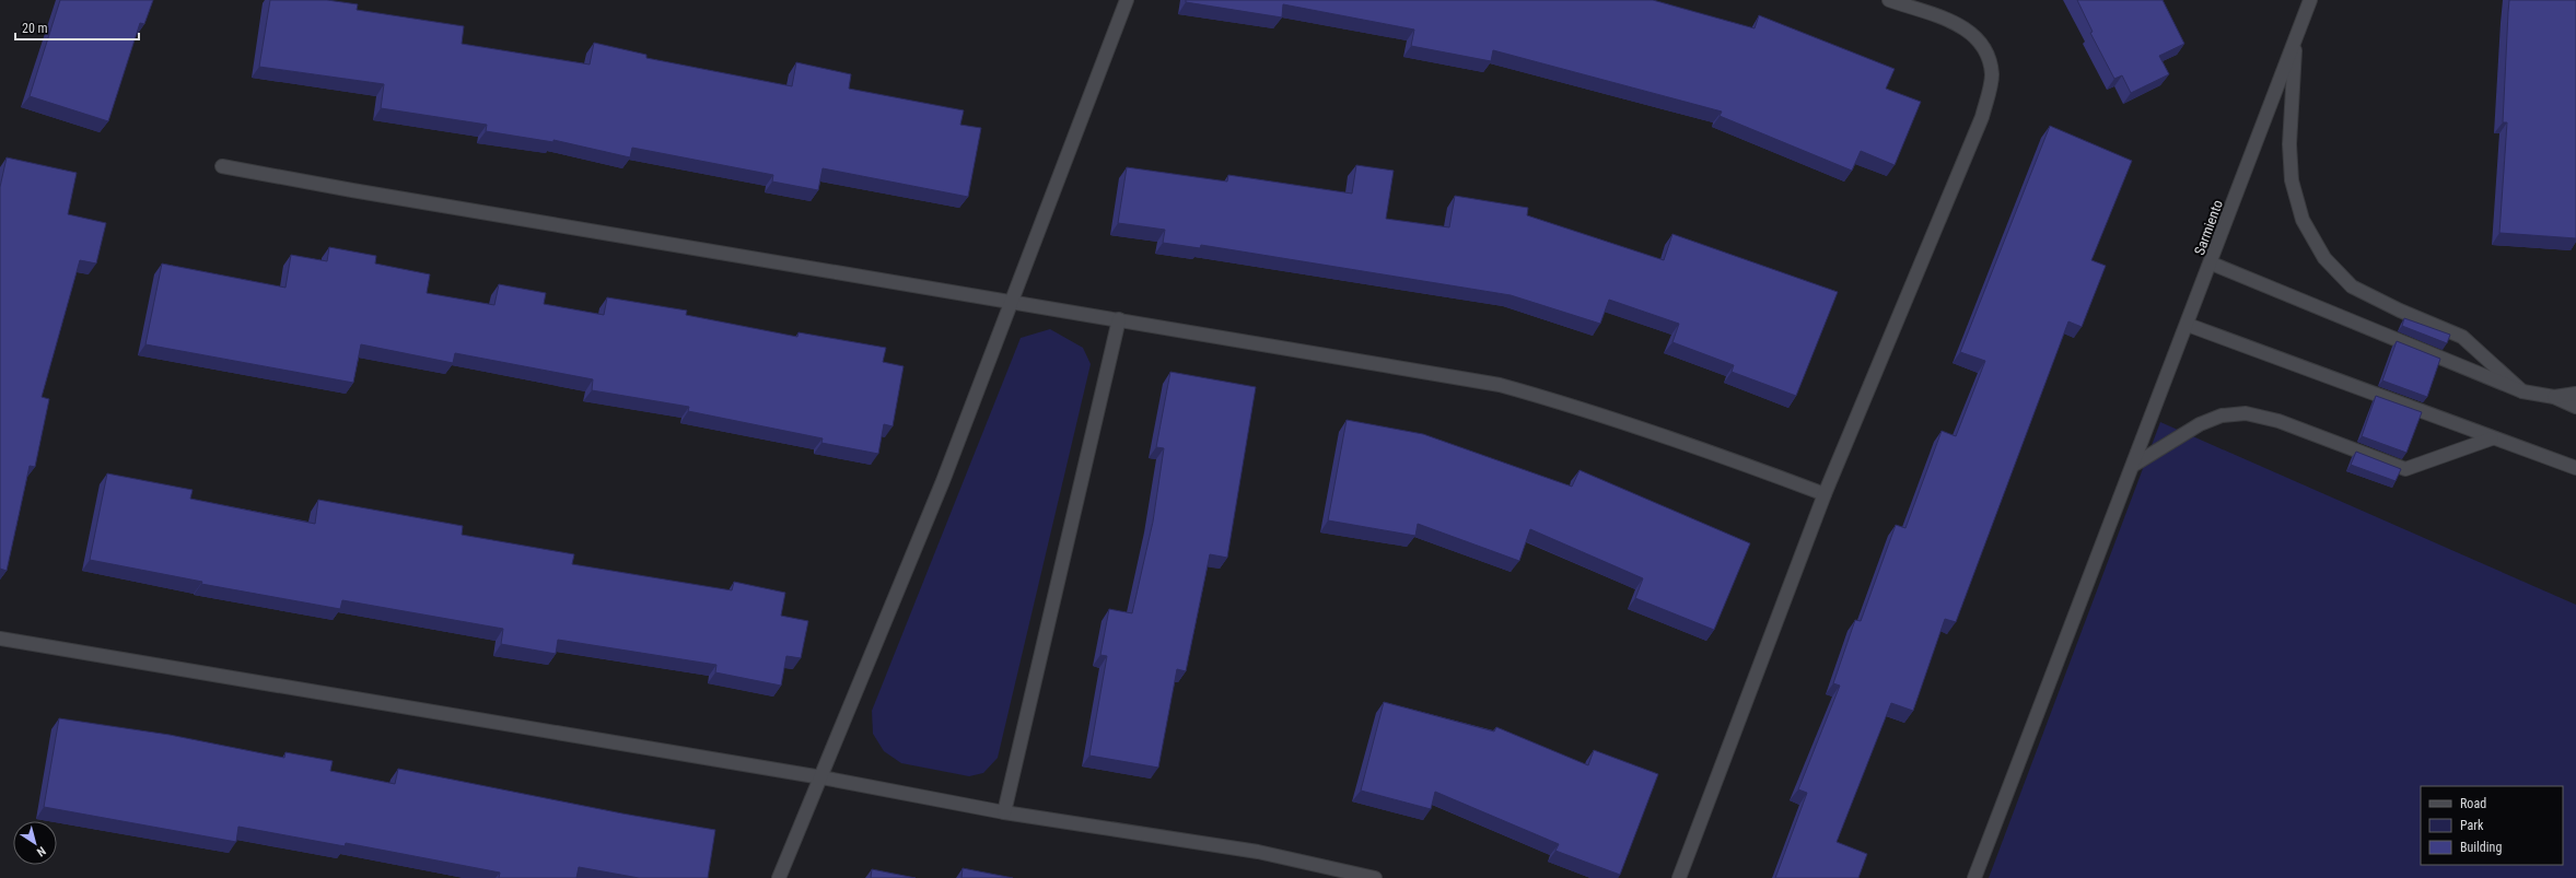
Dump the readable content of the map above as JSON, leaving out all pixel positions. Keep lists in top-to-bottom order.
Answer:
{
  "streets": {
    "street": ["Sarmiento"]
  },
  "legend": ["Road", "Park", "Building"],
  "scale_bar": "20 m",
  "north": "bottom right"
}
